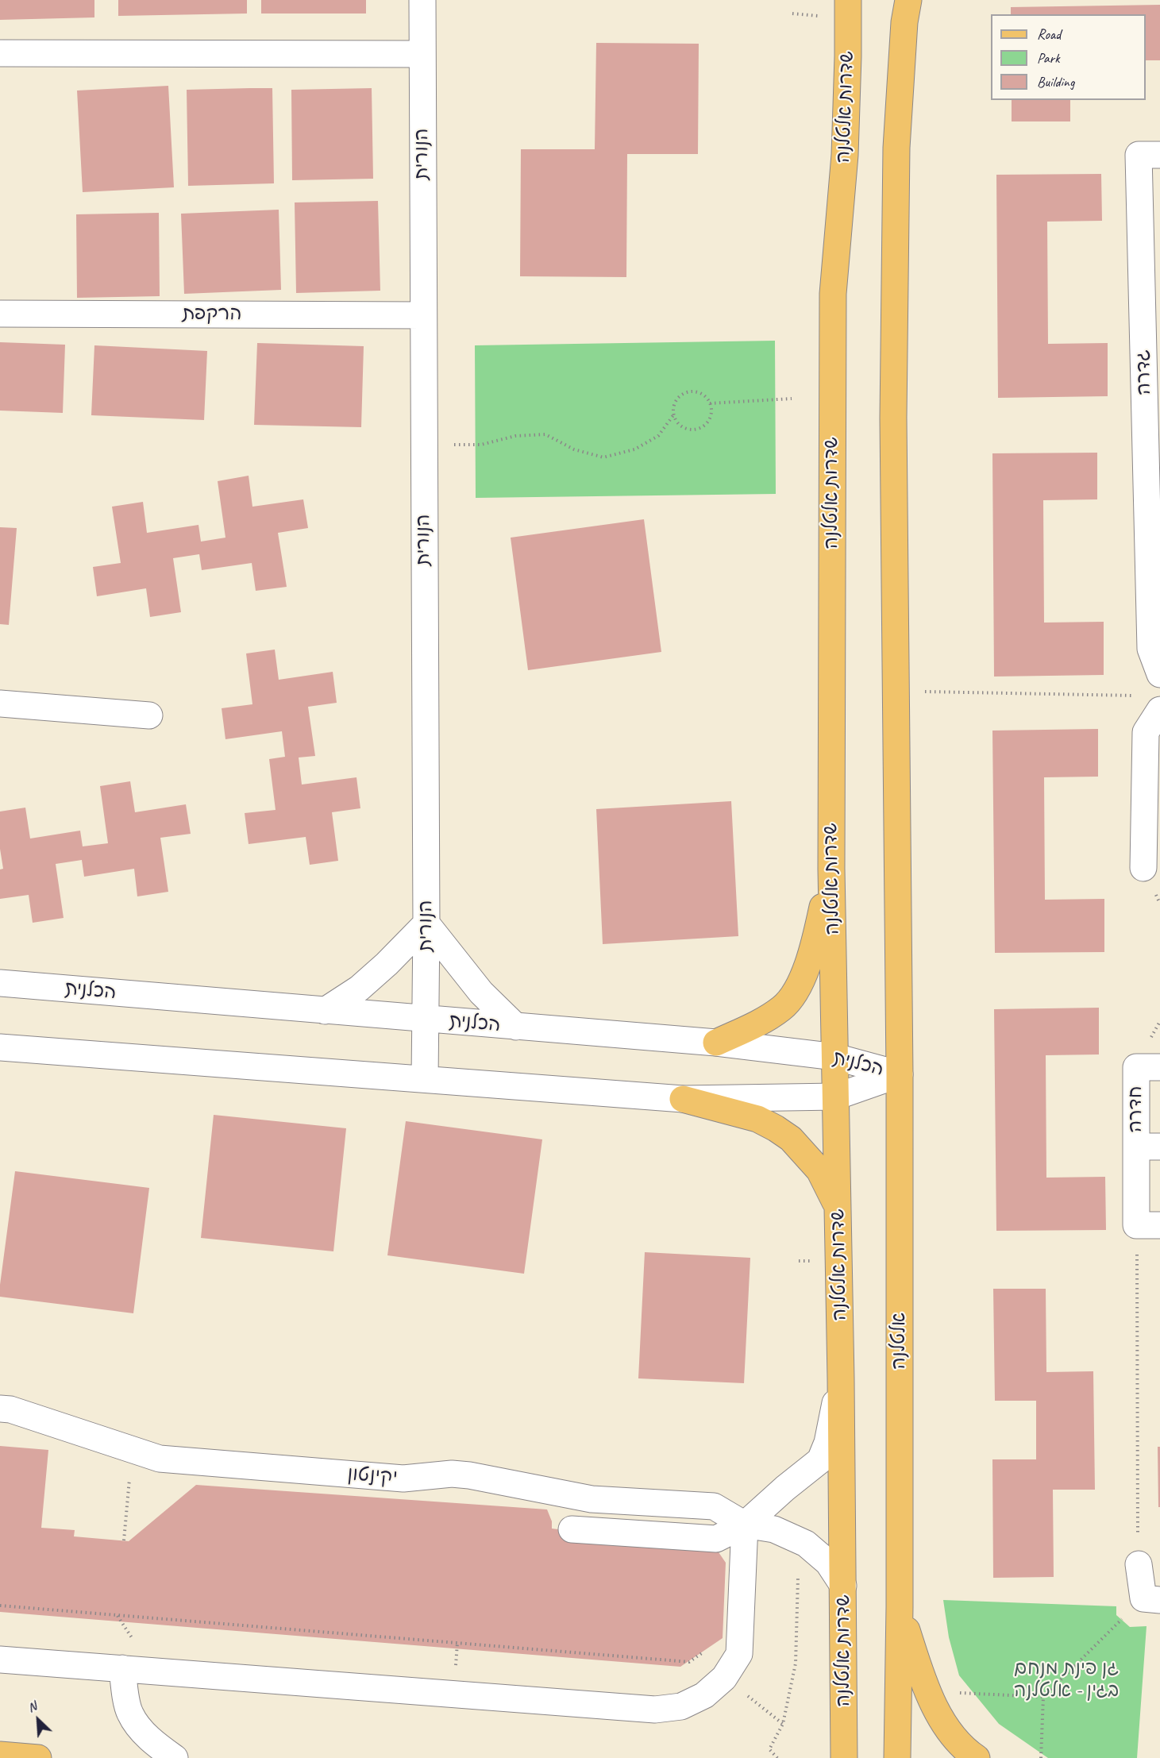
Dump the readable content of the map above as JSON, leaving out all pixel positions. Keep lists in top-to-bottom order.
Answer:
{
  "streets": {
    "main road": ["שדרות אלטלנה", "אלטלנה"],
    "street": [
      "הנורית",
      "הרקפת",
      "גדרה",
      "הכלנית",
      "חדרה",
      "יקינטון"
    ]
  },
  "crossings": [
    ["שדרות אלטלנה", "הכלנית"],
    ["הנורית", "הרקפת"],
    ["הנורית", "הכלנית"],
    ["הכלנית", "אלטלנה"]
  ],
  "parks": ["גן פינת מנחם בגין - אלטלנה"],
  "legend": ["Road", "Park", "Building"],
  "north": "top left"
}
